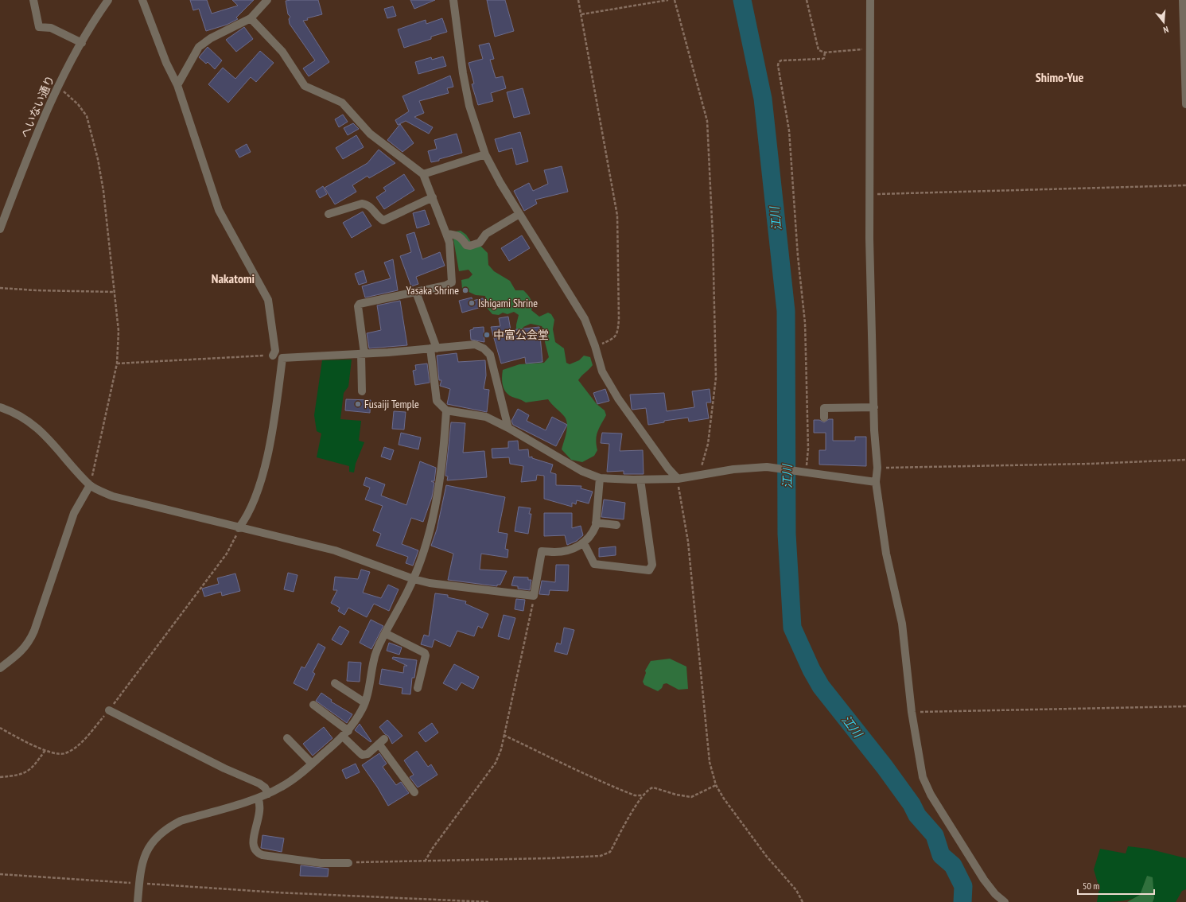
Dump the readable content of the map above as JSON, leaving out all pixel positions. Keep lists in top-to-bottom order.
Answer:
{
  "streets": {
    "street": ["へいない通り"]
  },
  "districts": ["Shimo-Yue", "Nakatomi"],
  "water": ["江川"],
  "places": [
    "Yasaka Shrine",
    "Ishigami Shrine",
    "中富公会堂",
    "Fusaiji Temple"
  ],
  "scale_bar": "50 m",
  "north": "bottom"
}
